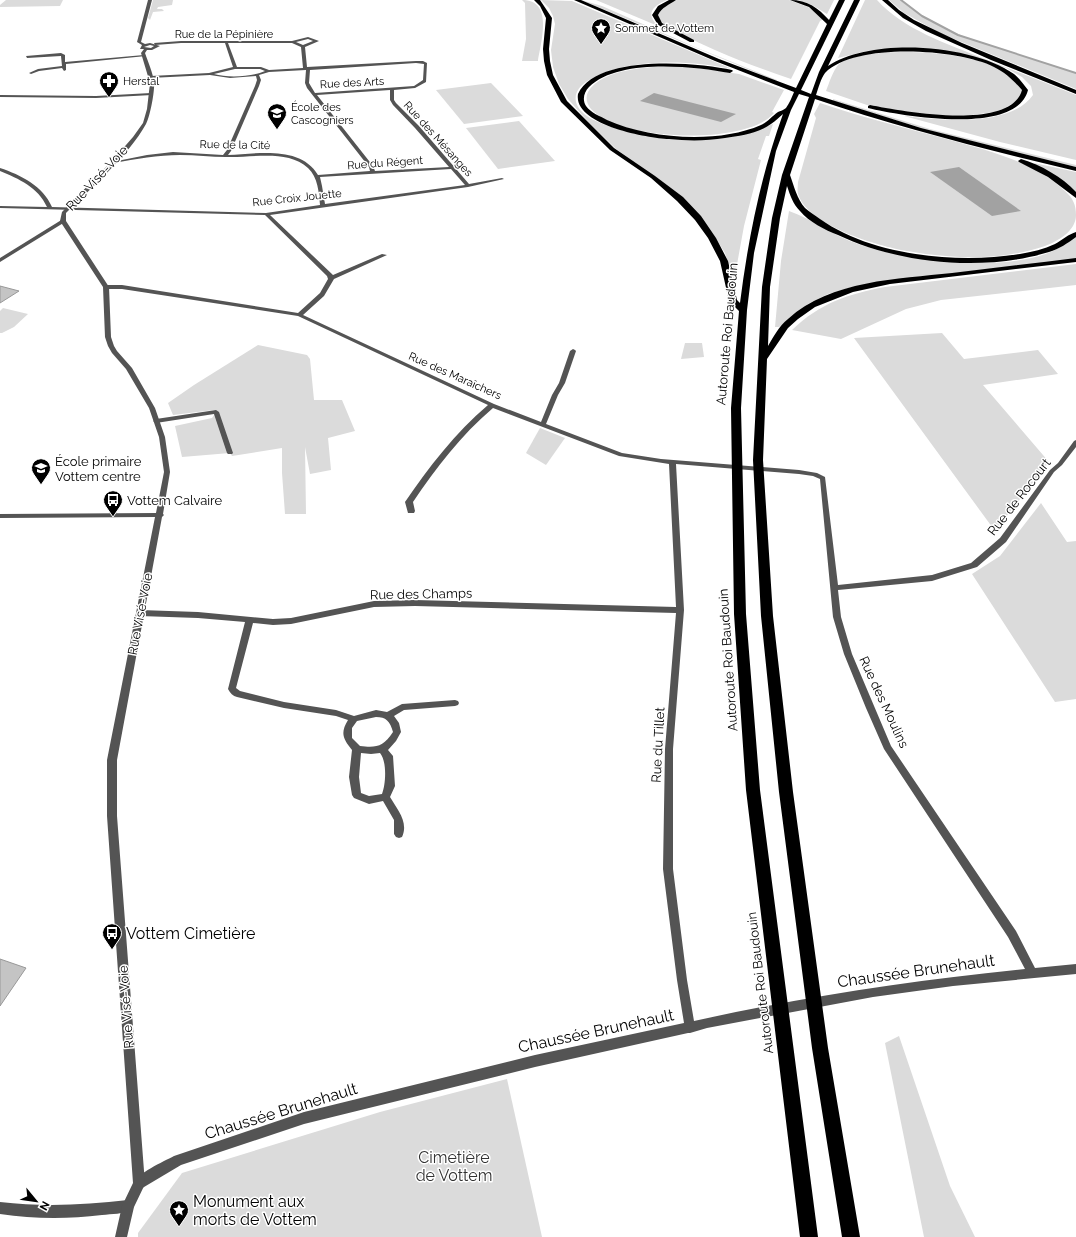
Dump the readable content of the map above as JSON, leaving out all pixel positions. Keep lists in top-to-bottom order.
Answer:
{
  "streets": {
    "highway": ["Autoroute Roi Baudouin"],
    "street": [
      "Rue de la Pépinière",
      "Rue des Arts",
      "Rue des Mésanges",
      "Rue de la Cité",
      "Rue du Régent",
      "Rue Visé-Voie",
      "Rue Croix Jouette",
      "Rue des Maraîchers",
      "Rue de Rocourt",
      "Rue des Champs",
      "Rue des Moulins",
      "Rue du Tillet",
      "Chaussée Brunehault"
    ]
  },
  "crossings": [
    ["Rue des Arts", "Rue des Mésanges"],
    ["Rue des Mésanges", "Rue du Régent"],
    ["Rue des Mésanges", "Rue Croix Jouette"],
    ["Rue de la Cité", "Rue du Régent"],
    ["Rue de la Cité", "Rue Visé-Voie"],
    ["Rue Visé-Voie", "Rue Croix Jouette"],
    ["Rue Visé-Voie", "Rue des Maraîchers"],
    ["Rue Visé-Voie", "Rue des Champs"],
    ["Rue Visé-Voie", "Chaussée Brunehault"],
    ["Rue des Maraîchers", "Rue des Moulins"],
    ["Rue des Maraîchers", "Rue du Tillet"],
    ["Rue de Rocourt", "Rue des Moulins"],
    ["Rue des Champs", "Rue du Tillet"],
    ["Rue des Moulins", "Chaussée Brunehault"],
    ["Rue du Tillet", "Chaussée Brunehault"]
  ],
  "parks": ["Cimetière de Vottem"],
  "places": {
    "place": ["Sommet de Vottem", "Monument aux morts de Vottem"],
    "pharmacy": ["Herstal"],
    "school or university": ["École des Cascogniers", "École primaire Vottem centre"],
    "bus stop": ["Vottem Calvaire", "Vottem Cimetière"]
  },
  "north": "bottom right"
}
